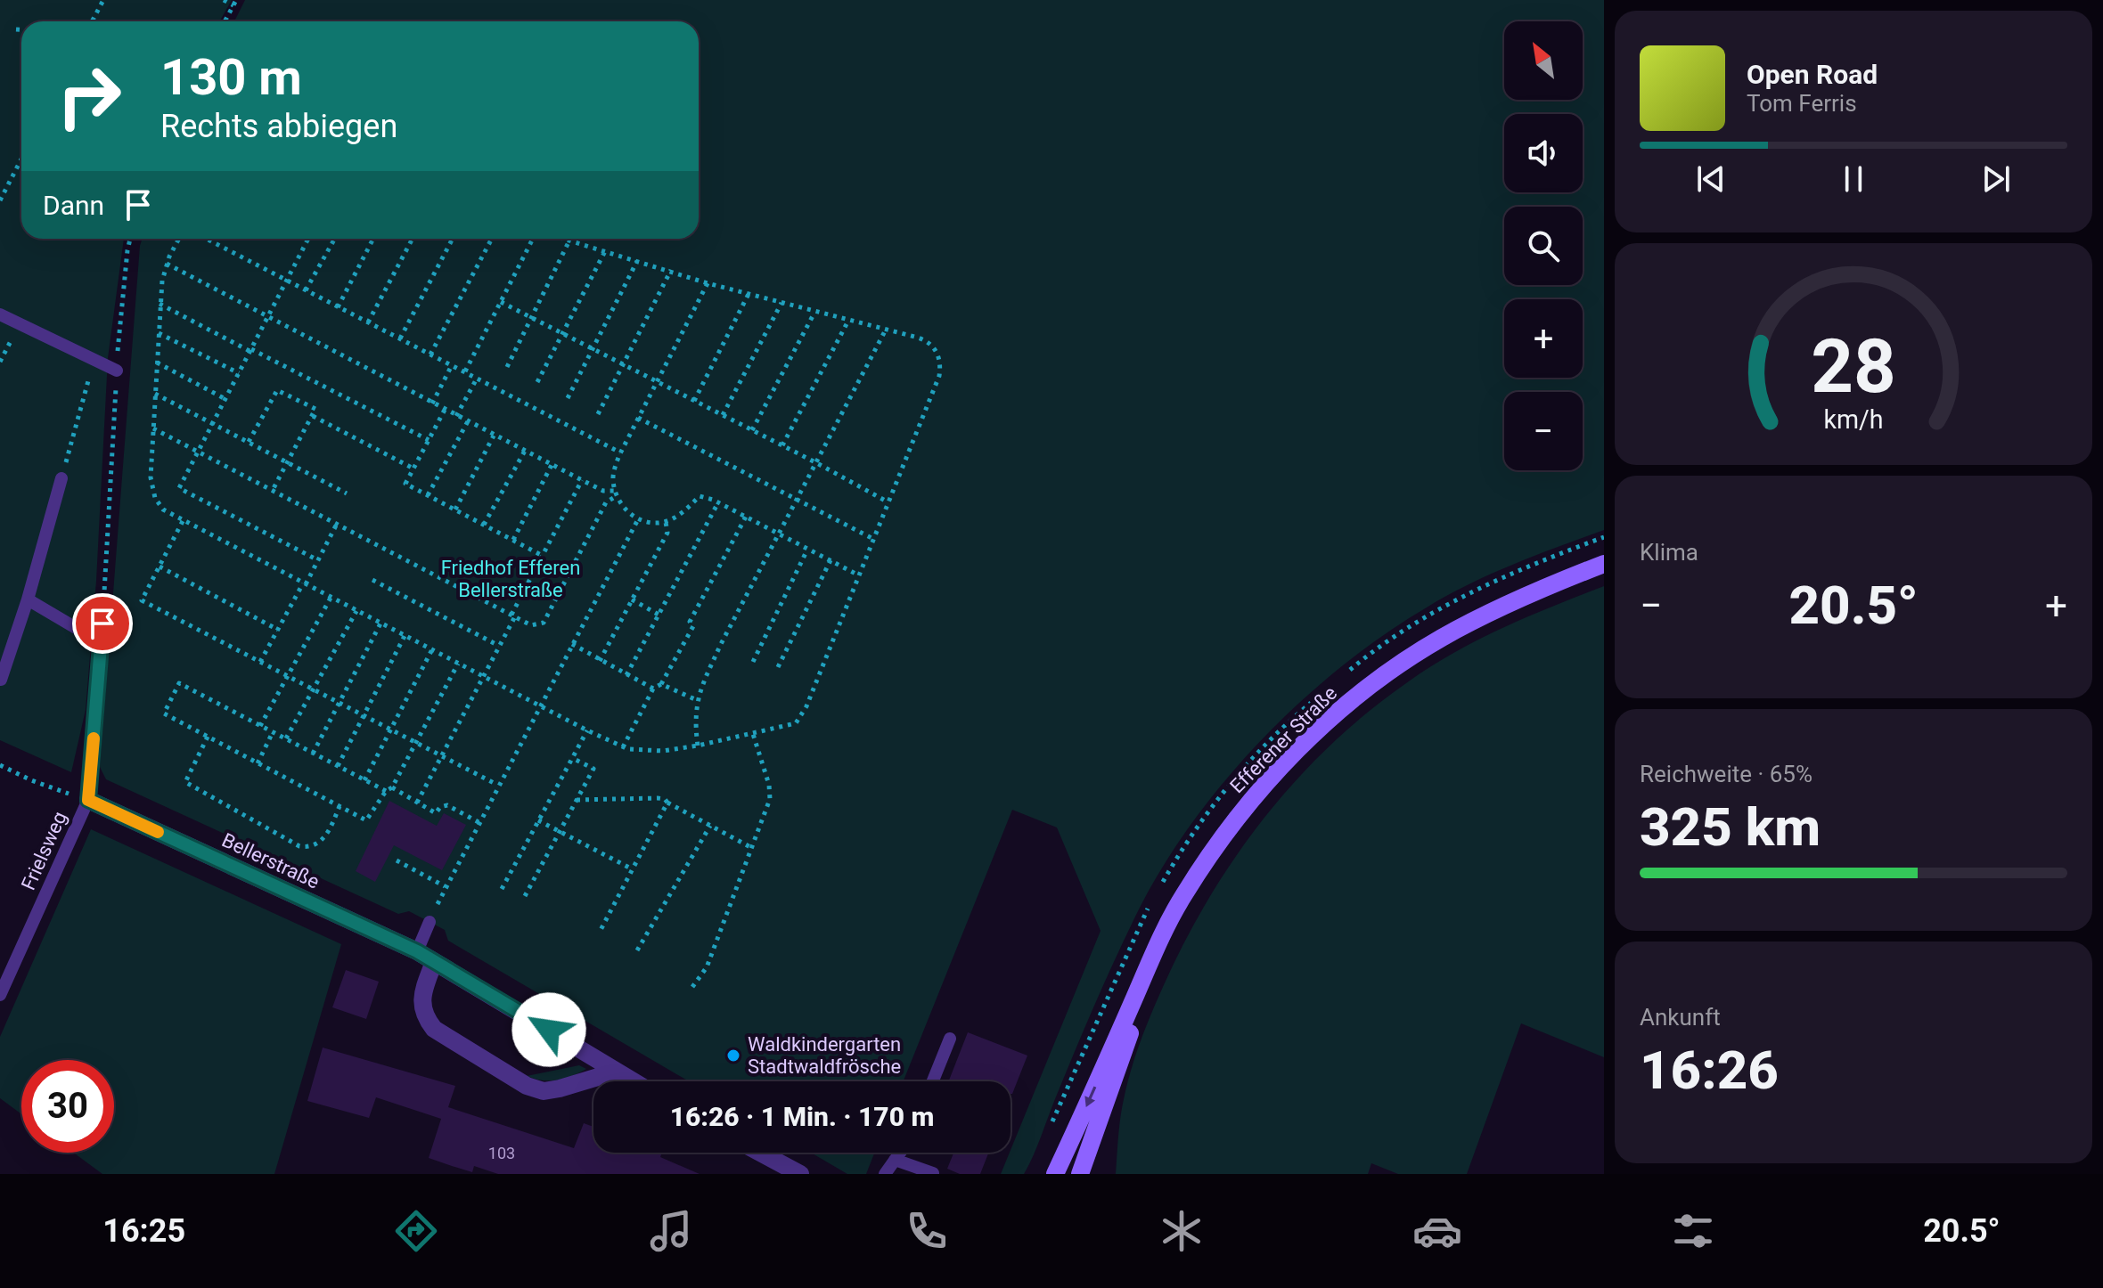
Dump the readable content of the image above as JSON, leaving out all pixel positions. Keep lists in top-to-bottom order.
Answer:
{
  "streets": {
    "street": ["Efferener Straße", "Bellerstraße"],
    "lane": ["Frielsweg"]
  },
  "crossings": [
    ["Frielsweg", "Bellerstraße"]
  ],
  "parks": ["Friedhof Efferen Bellerstraße"],
  "places": ["Waldkindergarten Stadtwaldfrösche"],
  "house_numbers": ["103"],
  "north": "top left",
  "page": {
    "map_buttons": ["+", "−"],
    "turn": ["130 m", "Rechts abbiegen"],
    "song": ["Open Road", "Tom Ferris"],
    "then": "Dann",
    "tile": [
      "Klima",
      ["Reichweite · 65%", "325 km"],
      ["Ankunft", "16:26"]
    ],
    "heat": ["−", "20.5°", "+"],
    "limit": "30",
    "trip": "16:26 · 1 Min. · 170 m",
    "tabs": ["16:25", "20.5°"],
    "gauge": ["28", "km/h"]
  }
}
